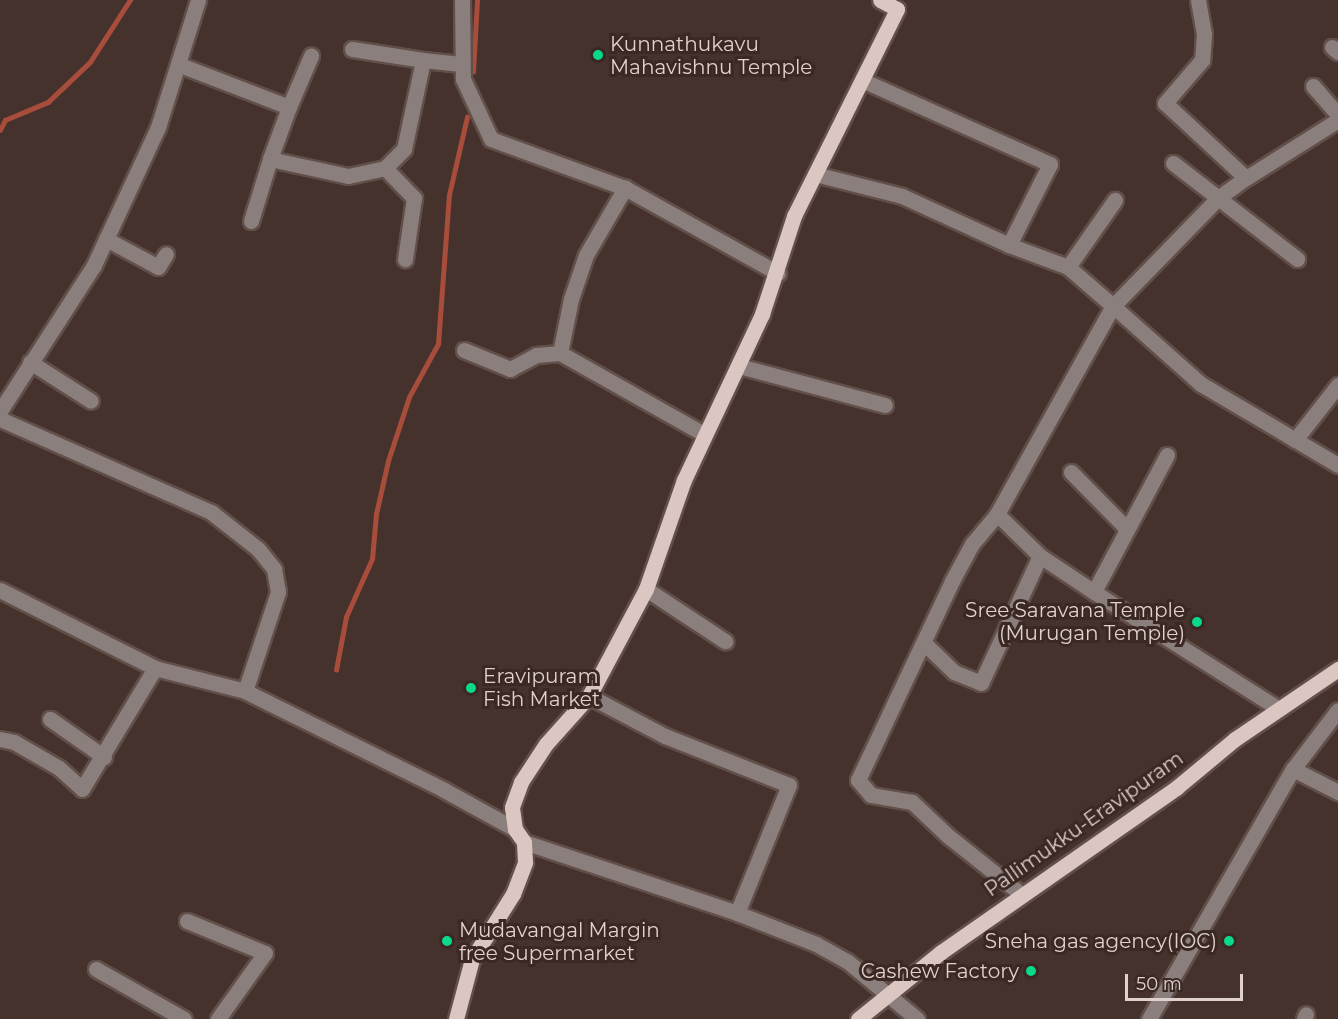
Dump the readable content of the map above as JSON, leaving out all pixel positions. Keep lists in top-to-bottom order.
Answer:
{
  "streets": {
    "main road": ["Pallimukku-Eravipuram"]
  },
  "places": [
    "Kunnathukavu Mahavishnu Temple",
    "Sree Saravana Temple (Murugan Temple)",
    "Eravipuram Fish Market",
    "Mudavangal Margin free Supermarket",
    "Sneha gas agency(IOC)",
    "Cashew Factory"
  ],
  "scale_bar": "50 m"
}
